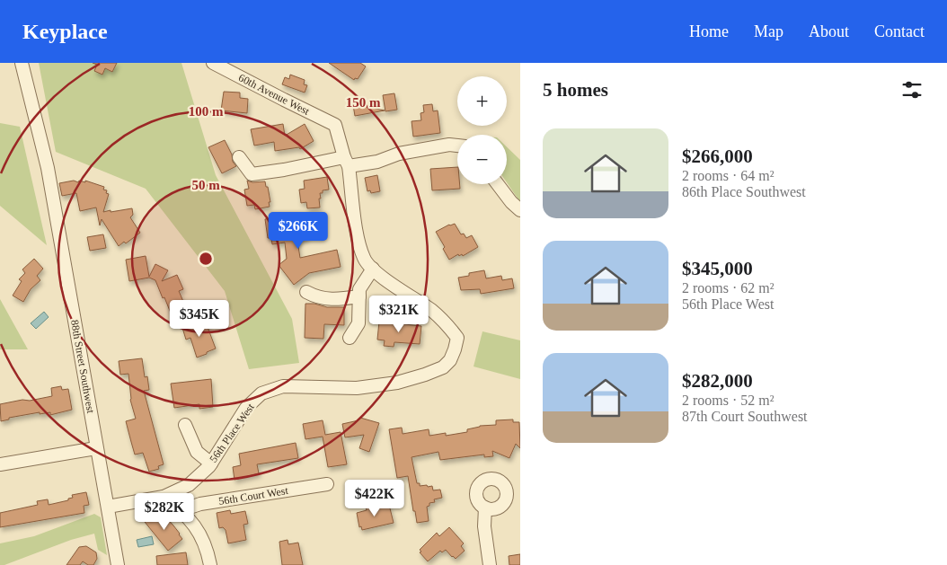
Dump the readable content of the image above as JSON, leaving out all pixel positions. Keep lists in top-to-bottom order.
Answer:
{
  "streets": {
    "street": [
      "60th Avenue West",
      "88th Street Southwest",
      "56th Place West",
      "56th Court West"
    ]
  },
  "crossings": [
    ["88th Street Southwest", "56th Place West"]
  ],
  "page": {
    "header": "Keyplace",
    "nav": [
      "Home",
      "Map",
      "About",
      "Contact"
    ],
    "heading": "5 homes",
    "map_buttons": ["+", "−"],
    "list": [
      {
        "name": "$266,000",
        "note": "2 rooms · 64 m² · 86th Place Southwest"
      },
      {
        "name": "$345,000",
        "note": "2 rooms · 62 m² · 56th Place West"
      },
      {
        "name": "$282,000",
        "note": "2 rooms · 52 m² · 87th Court Southwest"
      }
    ],
    "price": [
      "$266K",
      "$321K",
      "$345K",
      "$422K",
      "$282K"
    ]
  },
  "rings": ["150 m", "100 m", "50 m"]
}
